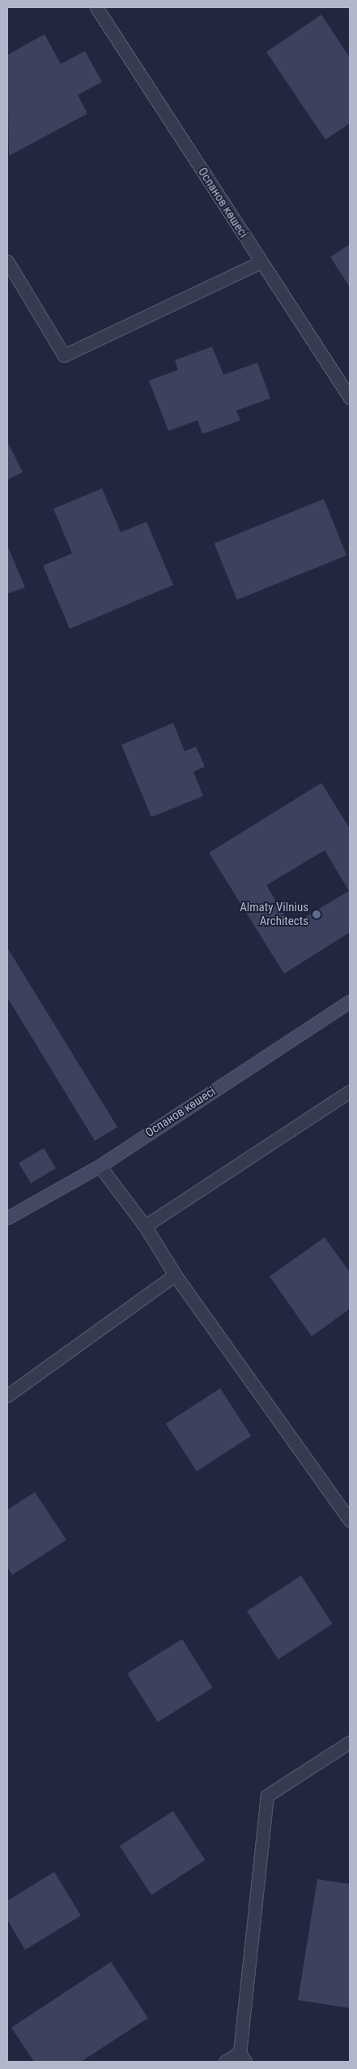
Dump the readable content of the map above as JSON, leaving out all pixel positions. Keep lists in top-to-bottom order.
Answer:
{
  "streets": {
    "street": ["Оспанов көшесі"]
  },
  "places": ["Almaty Vilnius Architects"]
}
